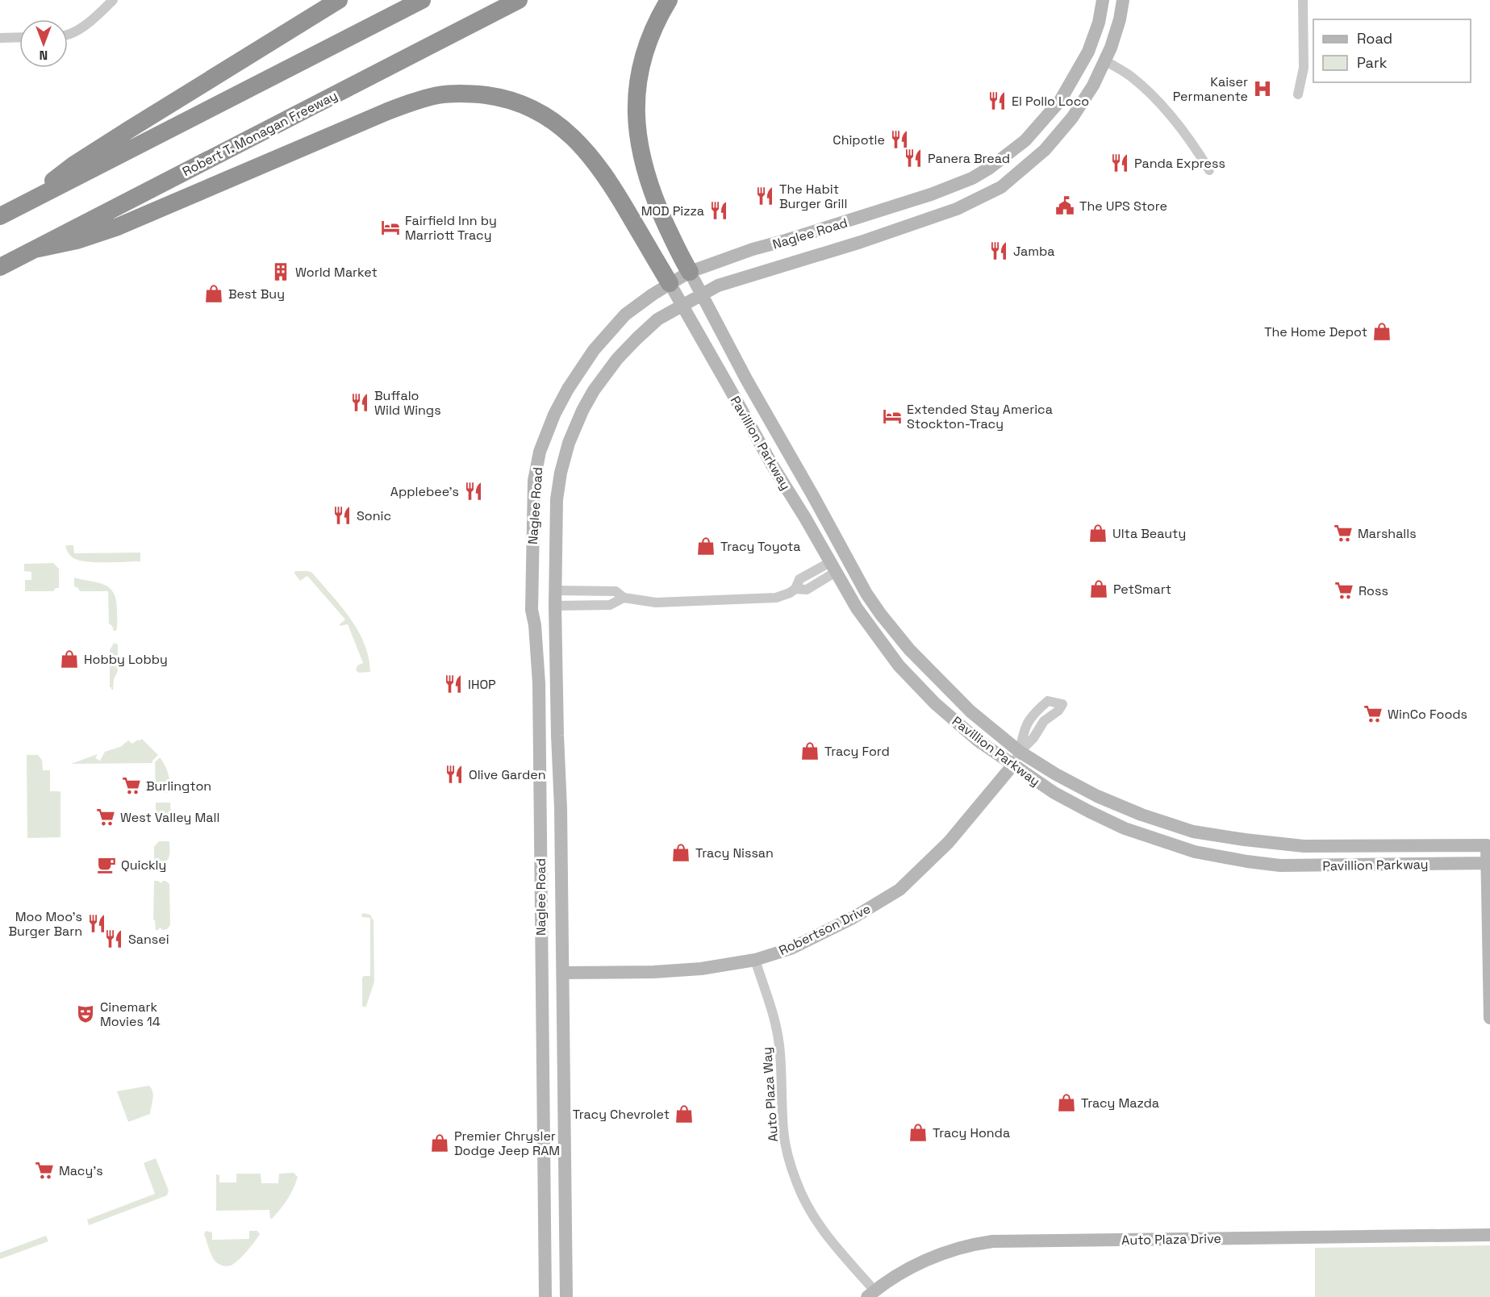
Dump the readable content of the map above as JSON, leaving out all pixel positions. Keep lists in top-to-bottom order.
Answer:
{
  "streets": {
    "highway": ["Robert T. Monagan Freeway"],
    "main road": [
      "Naglee Road",
      "Pavillion Parkway",
      "Robertson Drive",
      "Auto Plaza Drive"
    ],
    "street": ["Auto Plaza Way"]
  },
  "crossings": [
    ["Naglee Road", "Pavillion Parkway"],
    ["Naglee Road", "Robertson Drive"],
    ["Pavillion Parkway", "Robertson Drive"],
    ["Robertson Drive", "Auto Plaza Way"],
    ["Auto Plaza Way", "Auto Plaza Drive"]
  ],
  "places": {
    "hospital": ["Kaiser Permanente"],
    "restaurant": [
      "El Pollo Loco",
      "Chipotle",
      "Panera Bread",
      "Panda Express",
      "The Habit Burger Grill",
      "MOD Pizza",
      "Jamba",
      "Buffalo Wild Wings",
      "Applebee's",
      "Sonic",
      "IHOP",
      "Olive Garden",
      "Moo Moo’s Burger Barn",
      "Sansei"
    ],
    "public building": ["The UPS Store"],
    "hotel": ["Fairfield Inn by Marriott Tracy", "Extended Stay America Stockton-Tracy"],
    "building": ["World Market"],
    "shop": [
      "Best Buy",
      "The Home Depot",
      "Ulta Beauty",
      "Tracy Toyota",
      "PetSmart",
      "Hobby Lobby",
      "Tracy Ford",
      "Tracy Nissan",
      "Tracy Mazda",
      "Tracy Chevrolet",
      "Tracy Honda",
      "Premier Chrysler Dodge Jeep RAM"
    ],
    "supermarket": [
      "Marshalls",
      "Ross",
      "WinCo Foods",
      "Burlington",
      "West Valley Mall",
      "Macy's"
    ],
    "cafe": ["Quickly"],
    "theatre": ["Cinemark Movies 14"]
  },
  "legend": ["Road", "Park"],
  "north": "bottom"
}
